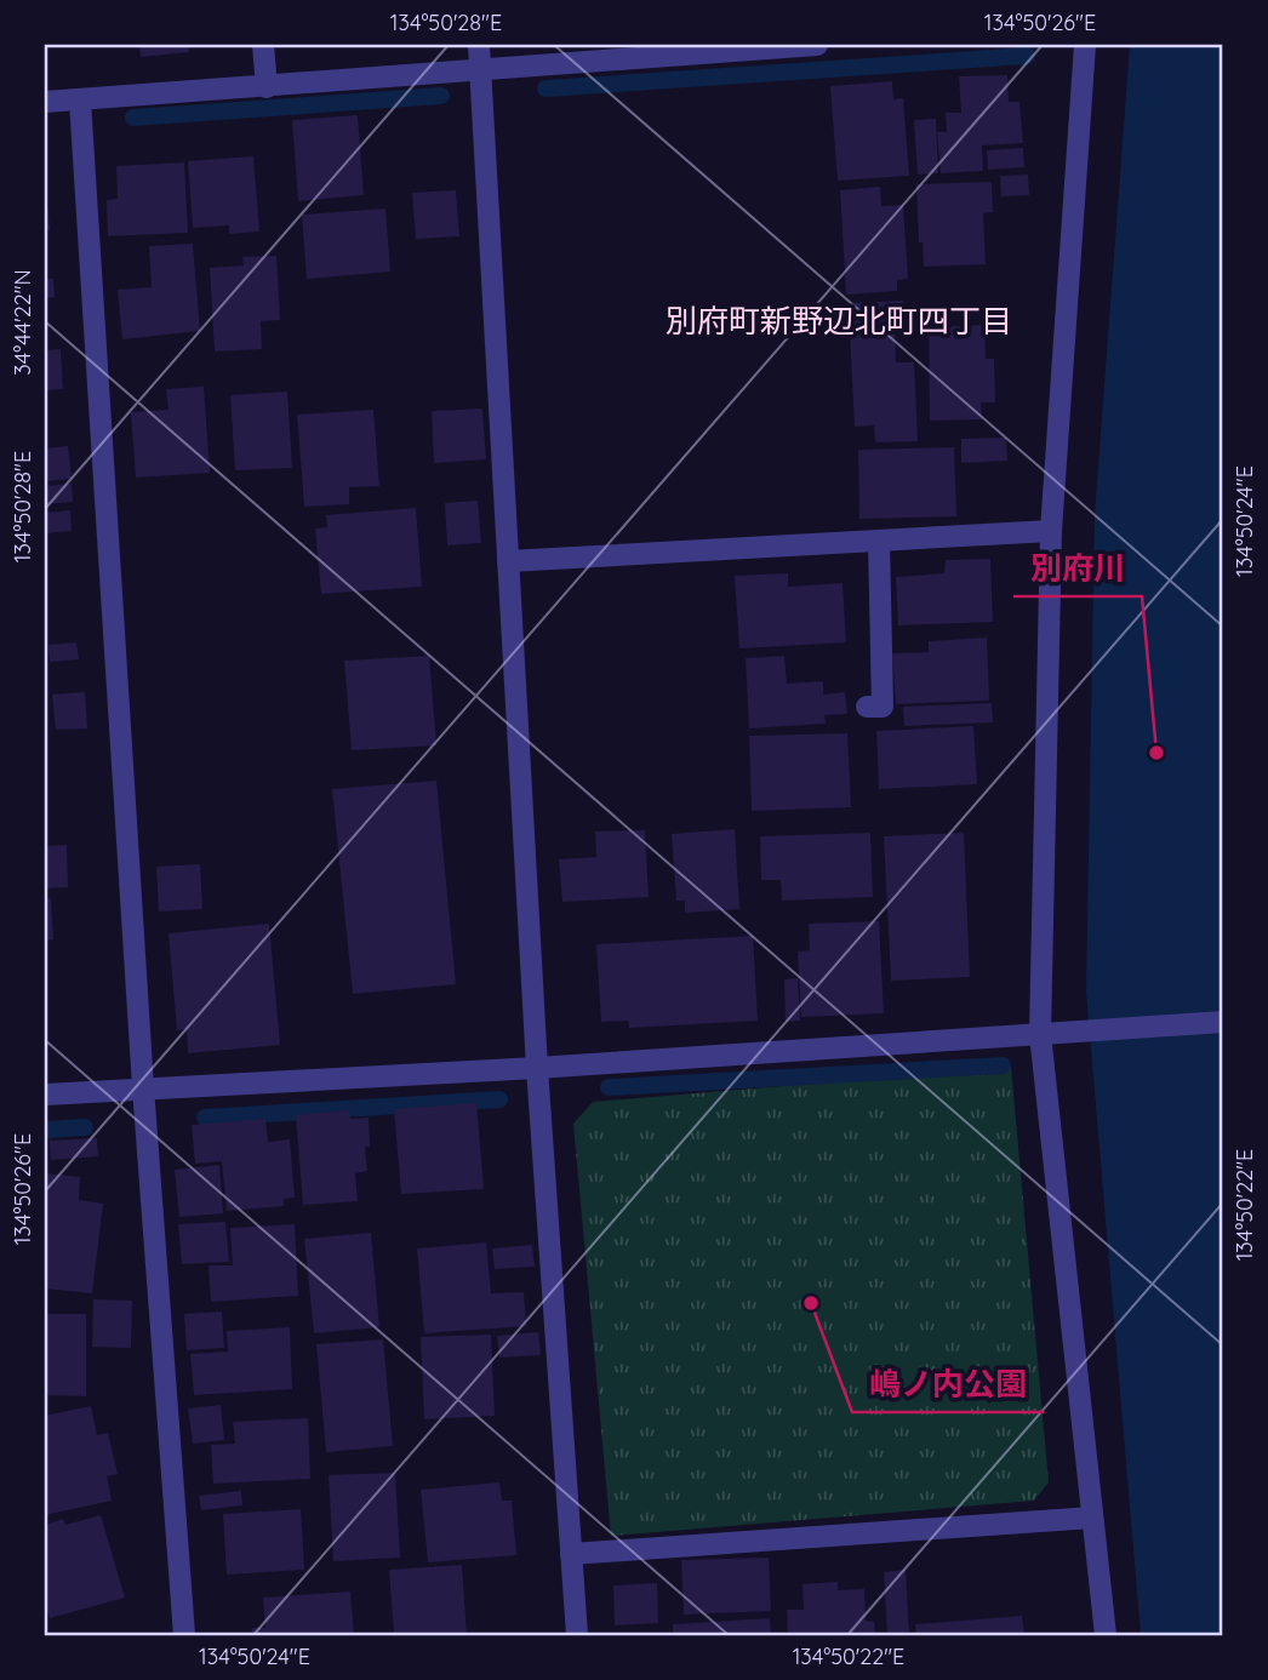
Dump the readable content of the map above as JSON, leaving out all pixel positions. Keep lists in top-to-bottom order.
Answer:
{
  "districts": ["別府町新野辺北町四丁目"],
  "places": ["別府川", "嶋ノ内公園"],
  "coordinates": [
    "134°50'28\"E",
    "134°50'26\"E",
    "34°44'22\"N",
    "134°50'24\"E",
    "134°50'22\"E"
  ]
}
